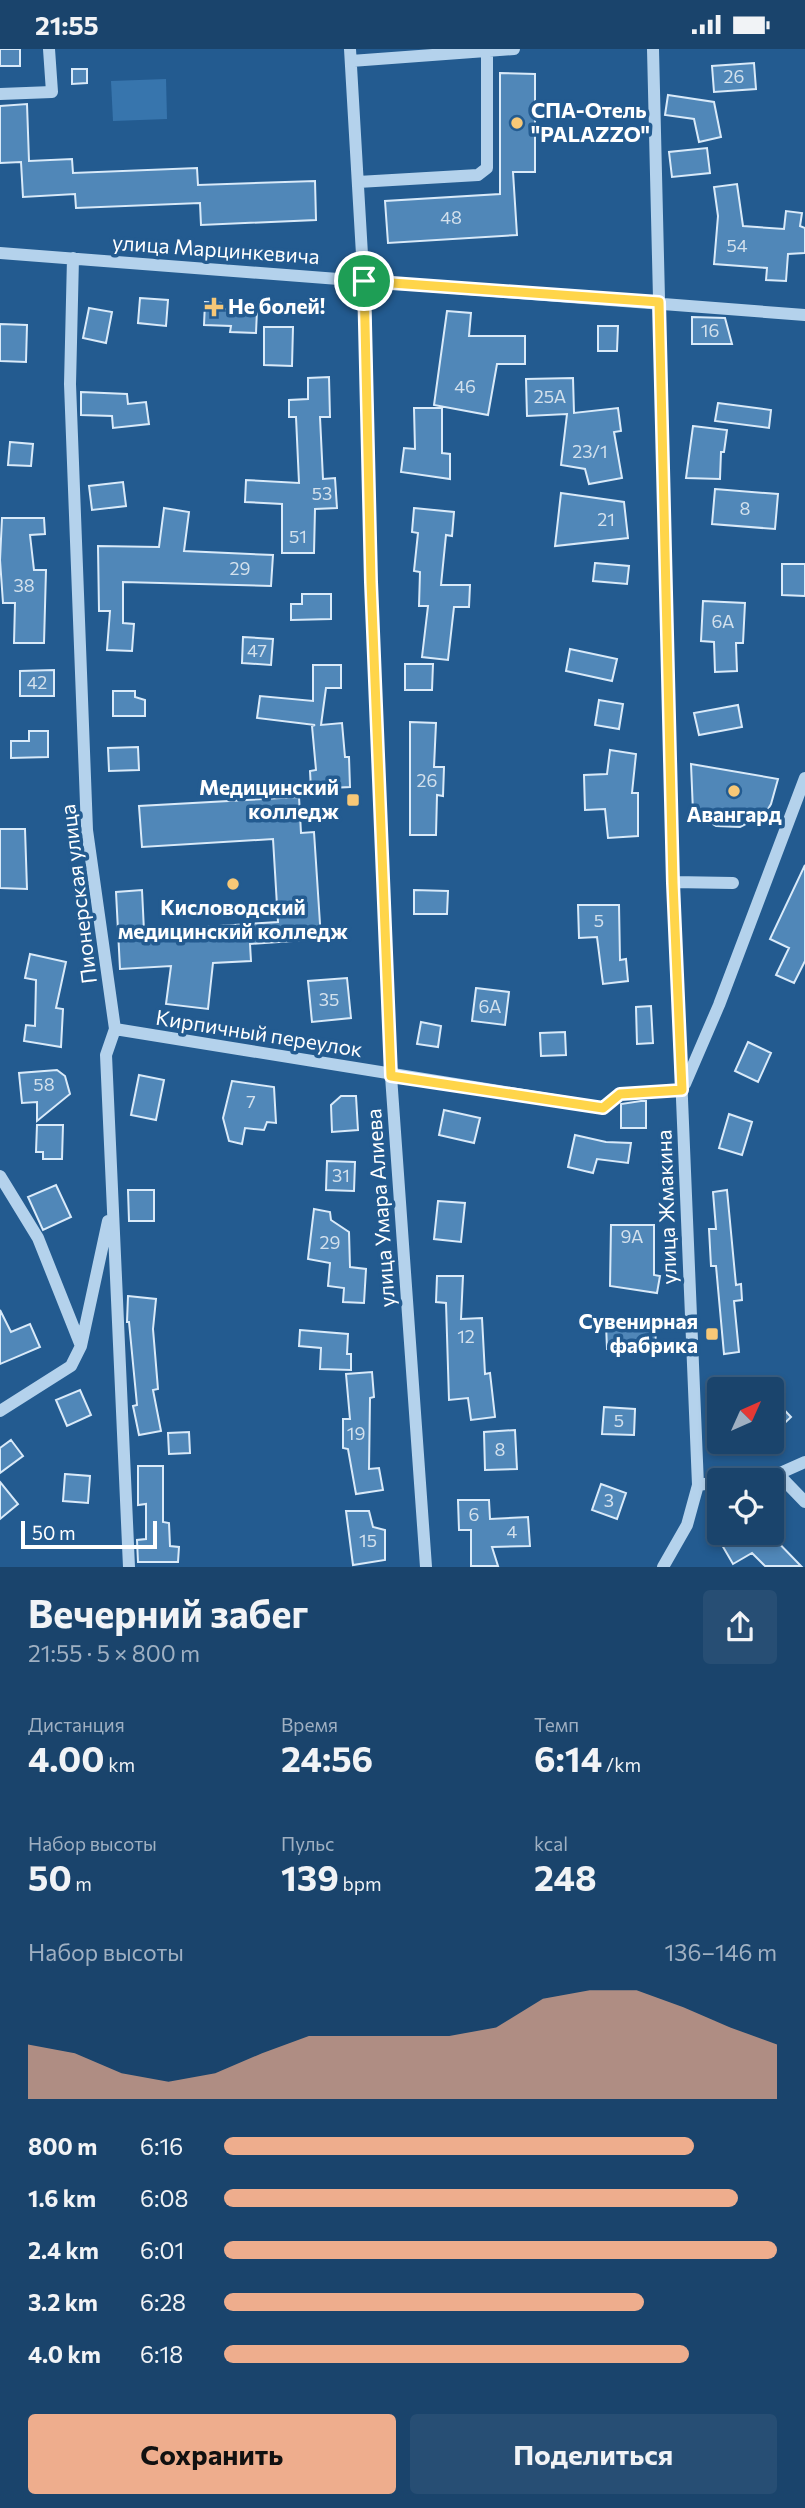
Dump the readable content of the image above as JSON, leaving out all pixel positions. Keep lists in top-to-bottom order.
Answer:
{
  "streets": {
    "street": [
      "улица Марцинкевича",
      "Пионерская улица",
      "Кирпичный переулок",
      "улица Жмакина",
      "улица Умара Алиева"
    ]
  },
  "crossings": [
    ["улица Марцинкевича", "Пионерская улица"],
    ["улица Марцинкевича", "улица Умара Алиева"],
    ["Пионерская улица", "Кирпичный переулок"],
    ["Кирпичный переулок", "улица Жмакина"],
    ["Кирпичный переулок", "улица Умара Алиева"]
  ],
  "places": {
    "other": ["СПА-Отель \"PALAZZO\"", "Авангард", "Кисловодский медицинский колледж"],
    "health": ["Не болей!"],
    "transit": ["Медицинский колледж", "Сувенирная фабрика"]
  },
  "house_numbers": [
    "26",
    "48",
    "54",
    "16",
    "46",
    "25А",
    "23/1",
    "53",
    "8",
    "21",
    "51",
    "29",
    "38",
    "6А",
    "47",
    "42",
    "26",
    "5",
    "35",
    "6А",
    "58",
    "7",
    "31",
    "9А",
    "29",
    "12",
    "5",
    "19",
    "8",
    "3",
    "6",
    "4",
    "15"
  ],
  "scale_bar": "50 m",
  "north": "top right",
  "page": {
    "status": "21:55",
    "scale": "50 m",
    "heading": ["Вечерний забег", "21:55 · 5 × 800 m"],
    "stats": [
      ["Дистанция", "4.00 km"],
      ["Время", "24:56"],
      ["Темп", "6:14 /km"],
      ["Набор высоты", "50 m"],
      ["Пульс", "139 bpm"],
      ["kcal", "248"]
    ],
    "chart": ["Набор высоты", "136–146 m"],
    "list": [
      {
        "name": "800 m",
        "note": "6:16"
      },
      {
        "name": "1.6 km",
        "note": "6:08"
      },
      {
        "name": "2.4 km",
        "note": "6:01"
      },
      {
        "name": "3.2 km",
        "note": "6:28"
      },
      {
        "name": "4.0 km",
        "note": "6:18"
      }
    ],
    "buttons": ["Сохранить", "Поделиться"]
  }
}
